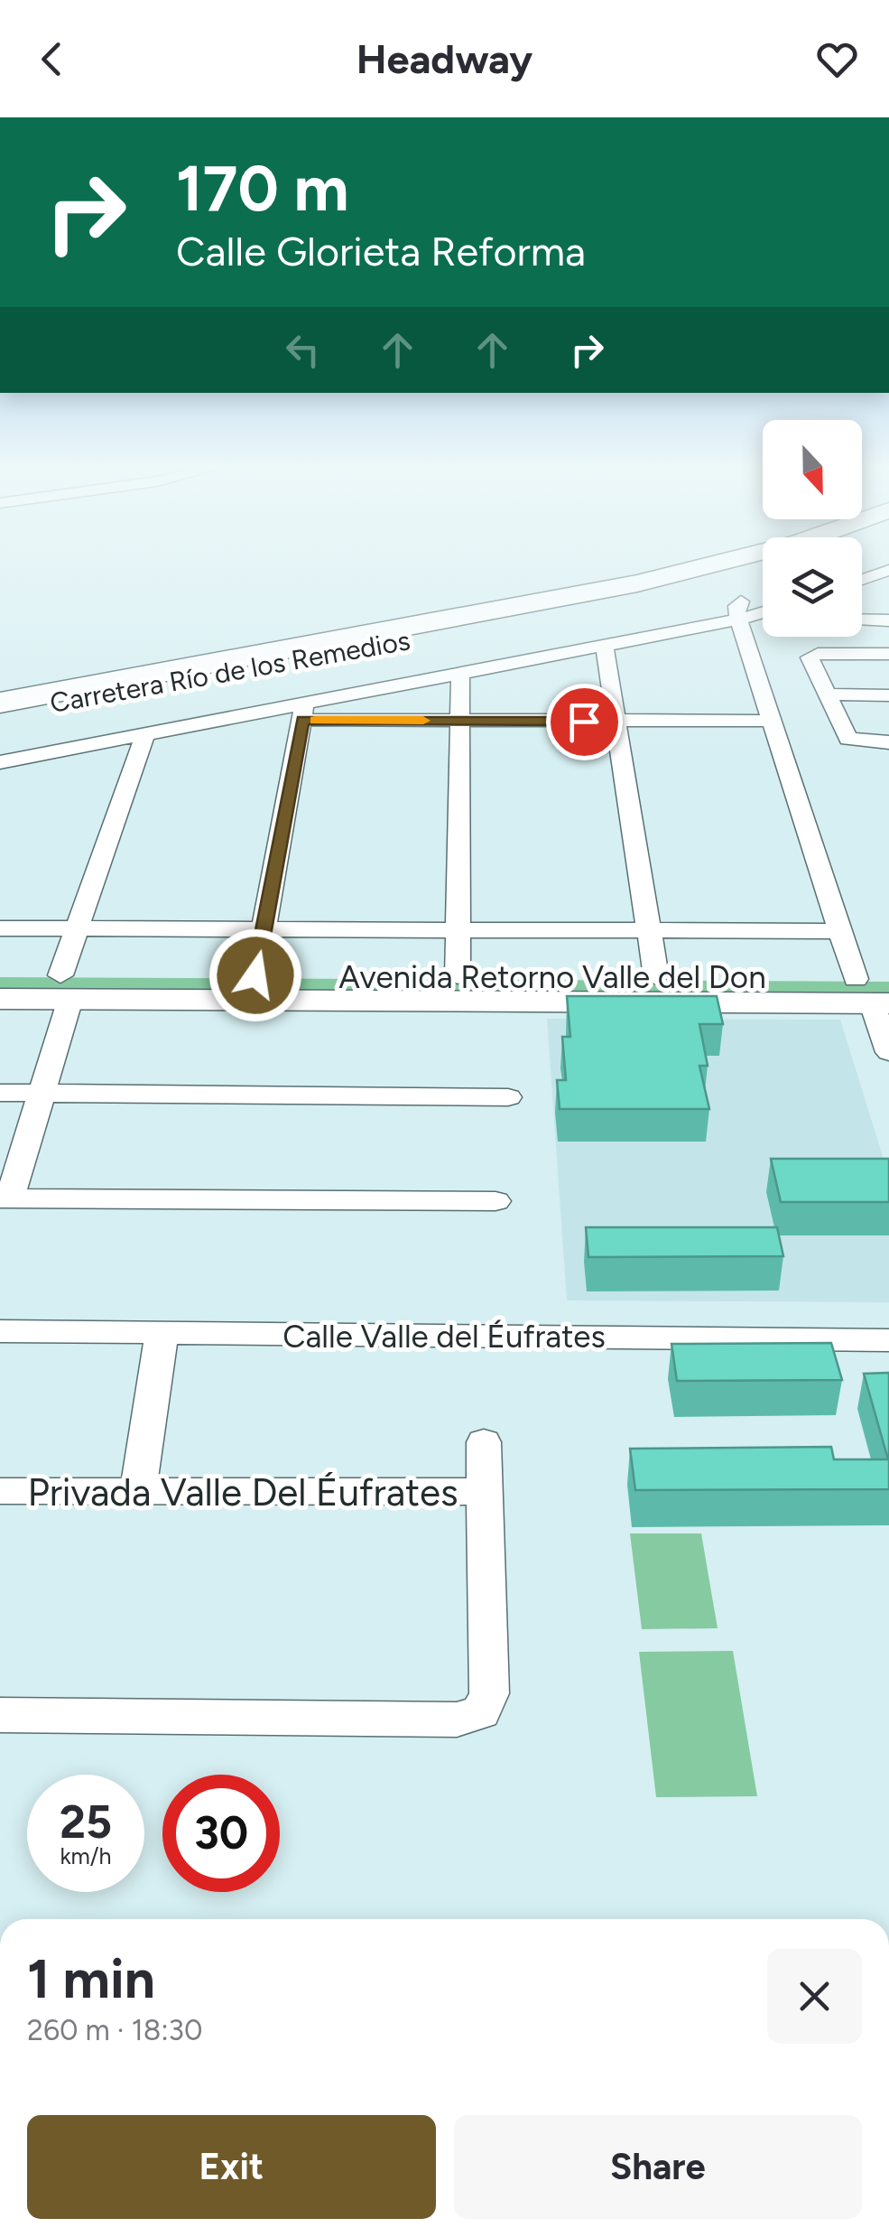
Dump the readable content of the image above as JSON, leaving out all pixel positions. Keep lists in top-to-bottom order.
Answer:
{
  "streets": {
    "highway": ["Carretera Río de los Remedios"],
    "street": ["Avenida Retorno Valle del Don", "Calle Valle del Éufrates", "Privada Valle Del Éufrates"]
  },
  "crossings": [
    ["Calle Valle del Éufrates", "Privada Valle Del Éufrates"]
  ],
  "north": "bottom",
  "page": {
    "header": "Headway",
    "turn": ["170 m", "Calle Glorieta Reforma"],
    "speed": "25 km/h",
    "limit": "30",
    "heading": ["1 min", "260 m · 18:30"],
    "buttons": ["Exit", "Share"]
  }
}
